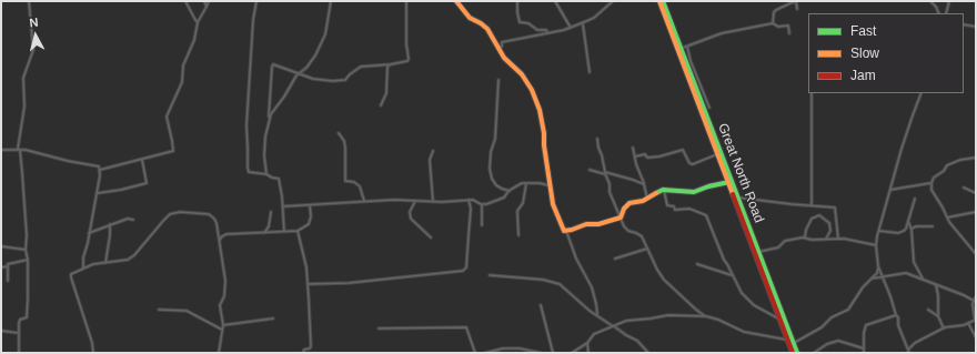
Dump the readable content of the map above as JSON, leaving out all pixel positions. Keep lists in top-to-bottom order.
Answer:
{
  "streets": {
    "main road": ["Great North Road"]
  },
  "legend": ["Fast", "Slow", "Jam"],
  "north": "top"
}
